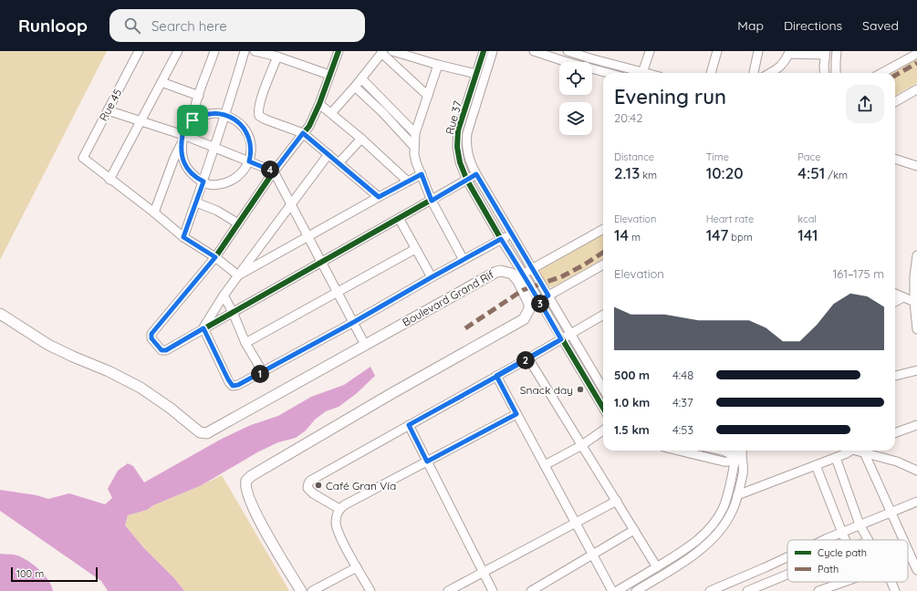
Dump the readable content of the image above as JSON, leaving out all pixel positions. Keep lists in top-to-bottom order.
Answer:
{
  "streets": {
    "main road": ["Boulevard Grand Rif"],
    "street": ["Rue 45", "Rue 37"]
  },
  "places": ["Snack day", "Café Gran Vía"],
  "legend": ["Cycle path", "Path"],
  "scale_bar": "100 m",
  "page": {
    "header": "Runloop",
    "search": "Search here",
    "nav": ["Map", "Directions", "Saved"],
    "heading": ["Evening run", "20:42"],
    "stats": [
      ["Distance", "2.13 km"],
      ["Time", "10:20"],
      ["Pace", "4:51 /km"],
      ["Elevation", "14 m"],
      ["Heart rate", "147 bpm"],
      ["kcal", "141"]
    ],
    "pins": [
      "4",
      "3",
      "2",
      "1"
    ],
    "chart": ["Elevation", "161–175 m"],
    "list": [
      {
        "name": "500 m",
        "note": "4:48"
      },
      {
        "name": "1.0 km",
        "note": "4:37"
      },
      {
        "name": "1.5 km",
        "note": "4:53"
      }
    ],
    "scale": "100 m"
  }
}
